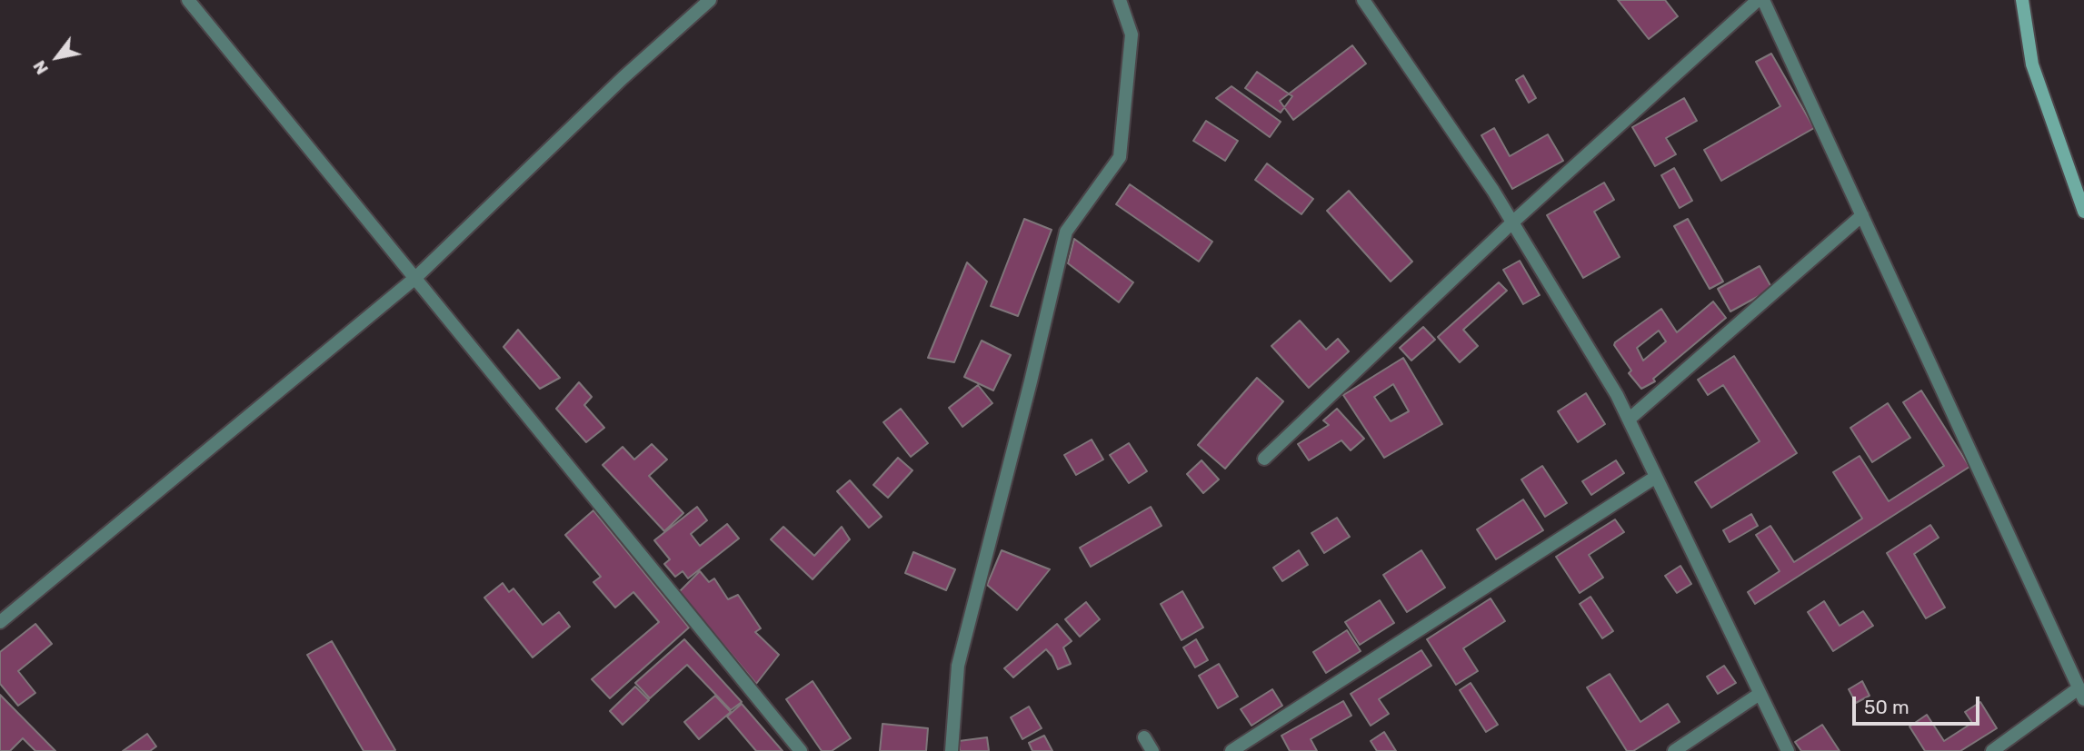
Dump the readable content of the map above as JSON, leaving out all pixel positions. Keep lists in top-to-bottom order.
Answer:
{
  "scale_bar": "50 m",
  "north": "bottom left"
}
